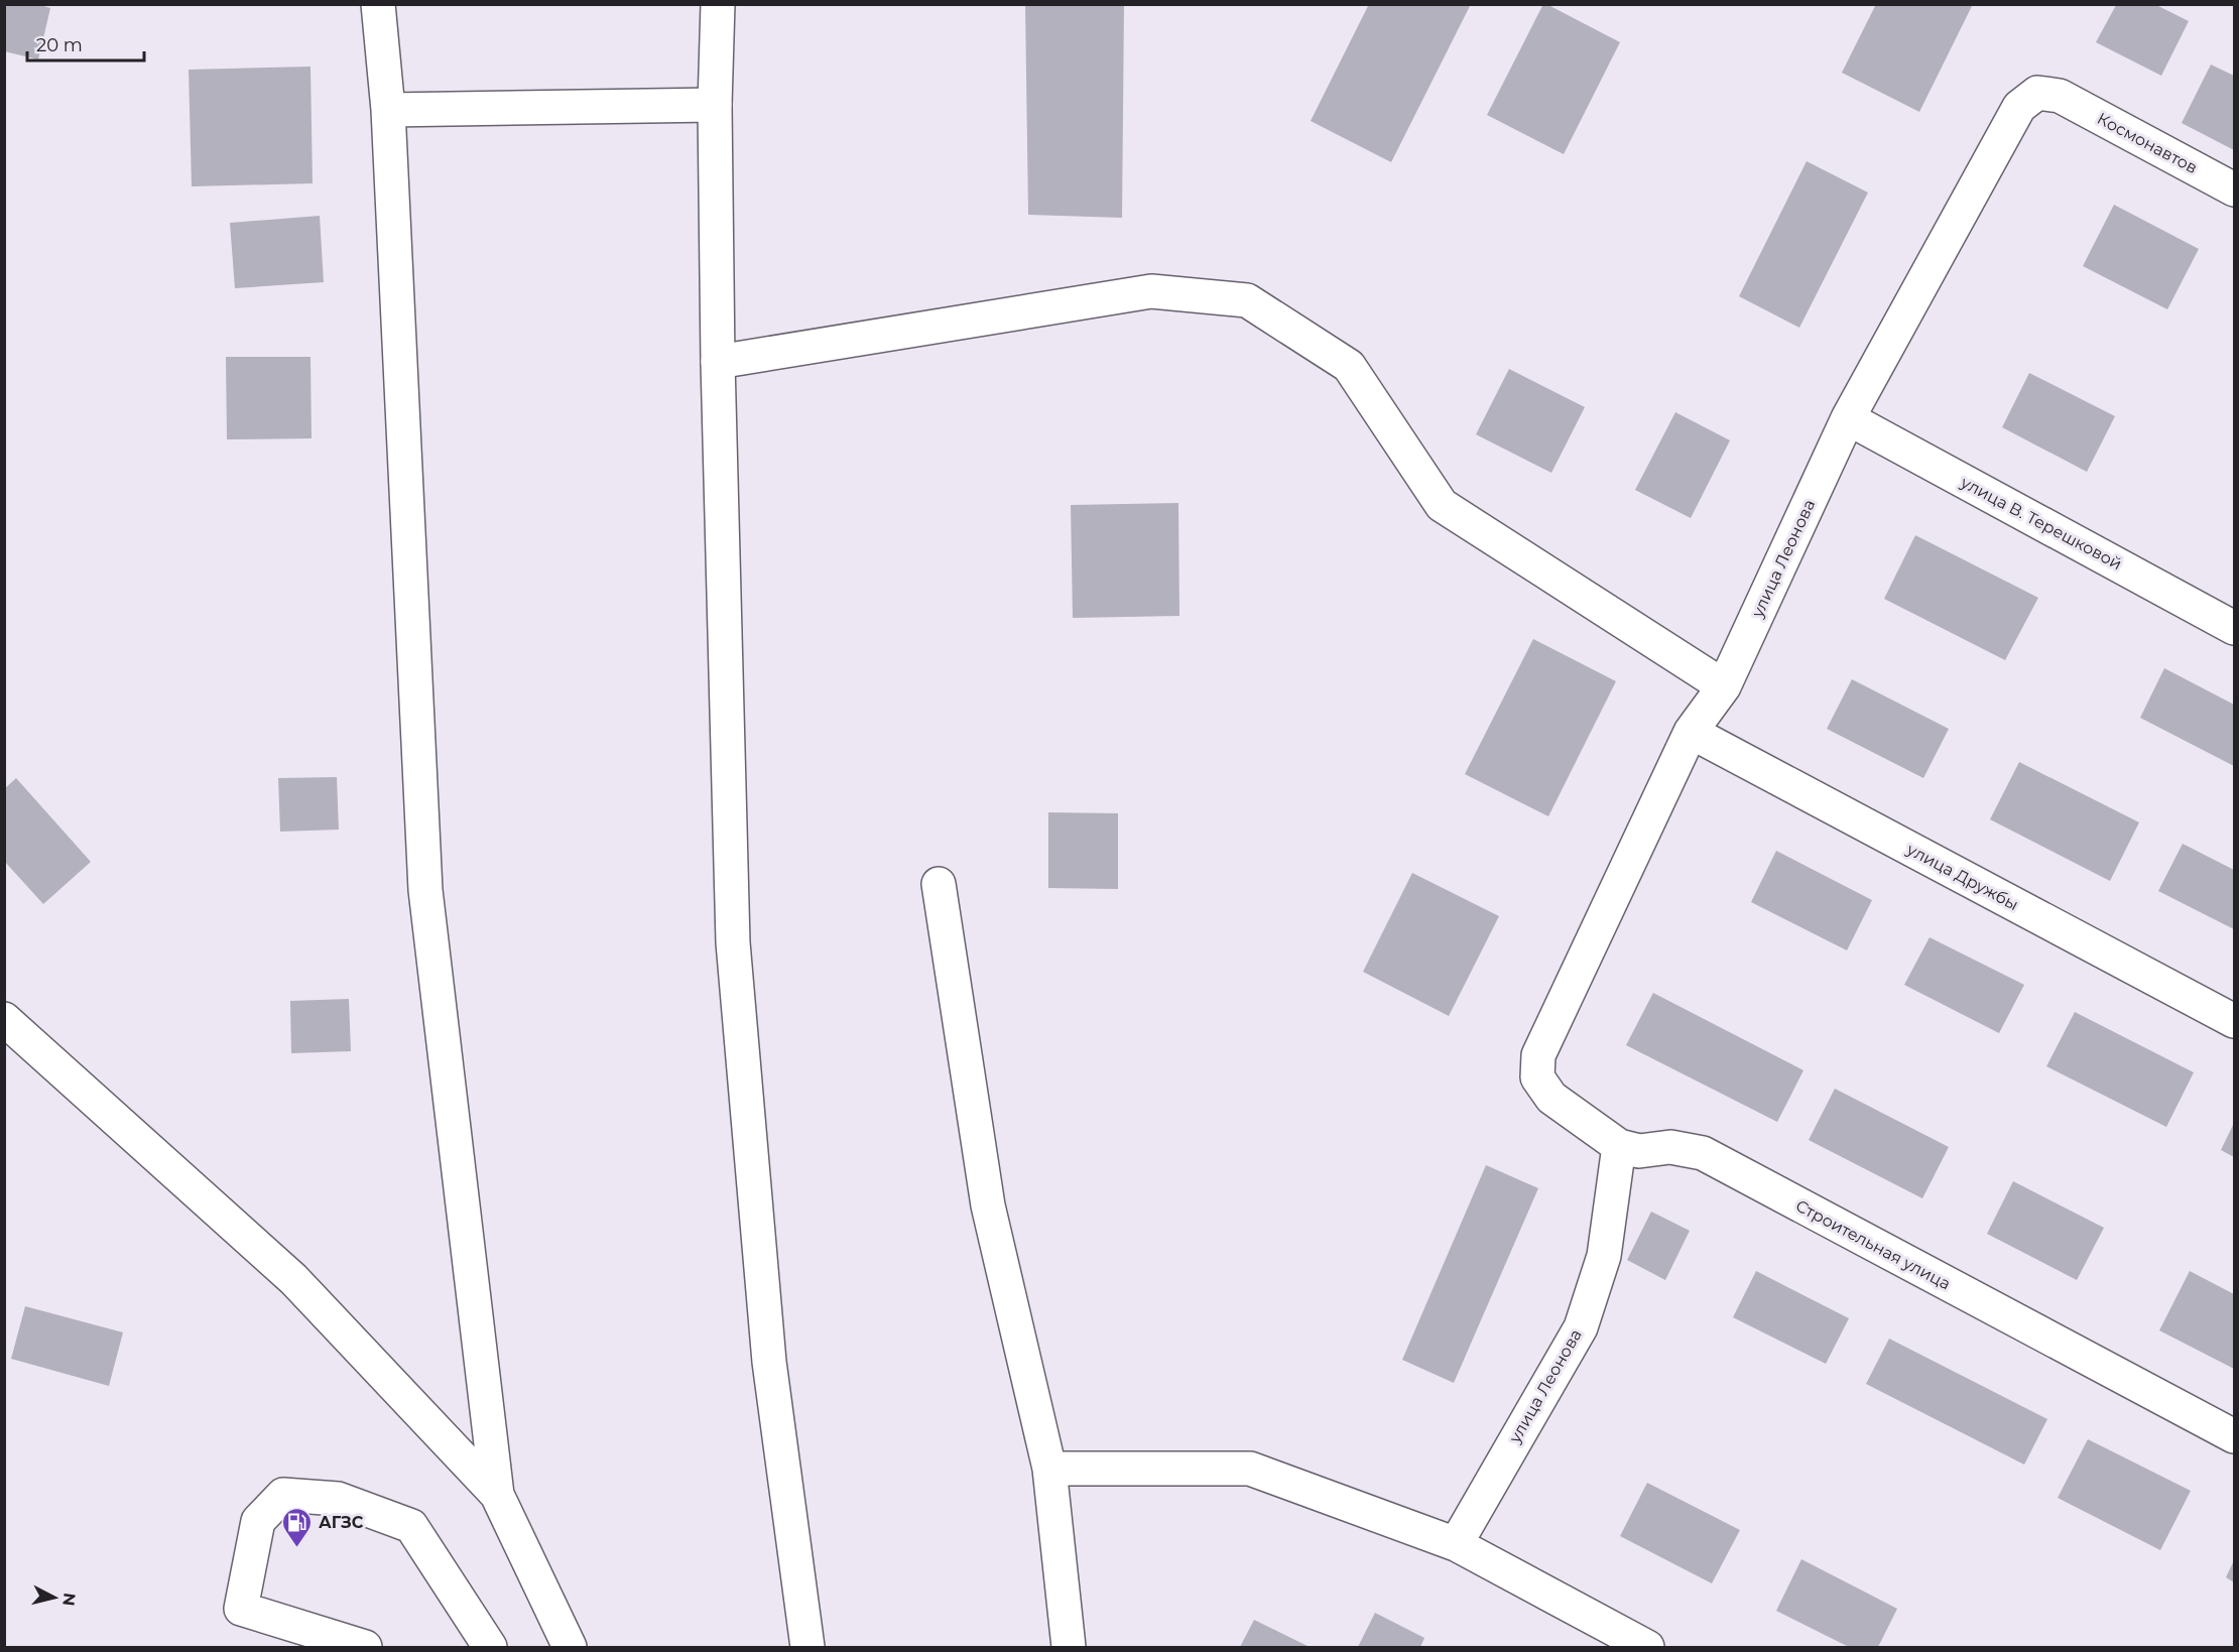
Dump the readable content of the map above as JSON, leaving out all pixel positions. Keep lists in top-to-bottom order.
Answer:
{
  "streets": {
    "main road": [
      "Космонавтов",
      "улица В. Терешковой",
      "улица Леонова",
      "улица Дружбы",
      "Строительная улица"
    ]
  },
  "crossings": [
    ["Космонавтов", "улица Леонова"],
    ["улица В. Терешковой", "улица Леонова"],
    ["улица Леонова", "улица Дружбы"],
    ["улица Леонова", "Строительная улица"]
  ],
  "places": {
    "fuel station": ["АГЗС"]
  },
  "scale_bar": "20 m",
  "north": "right"
}
